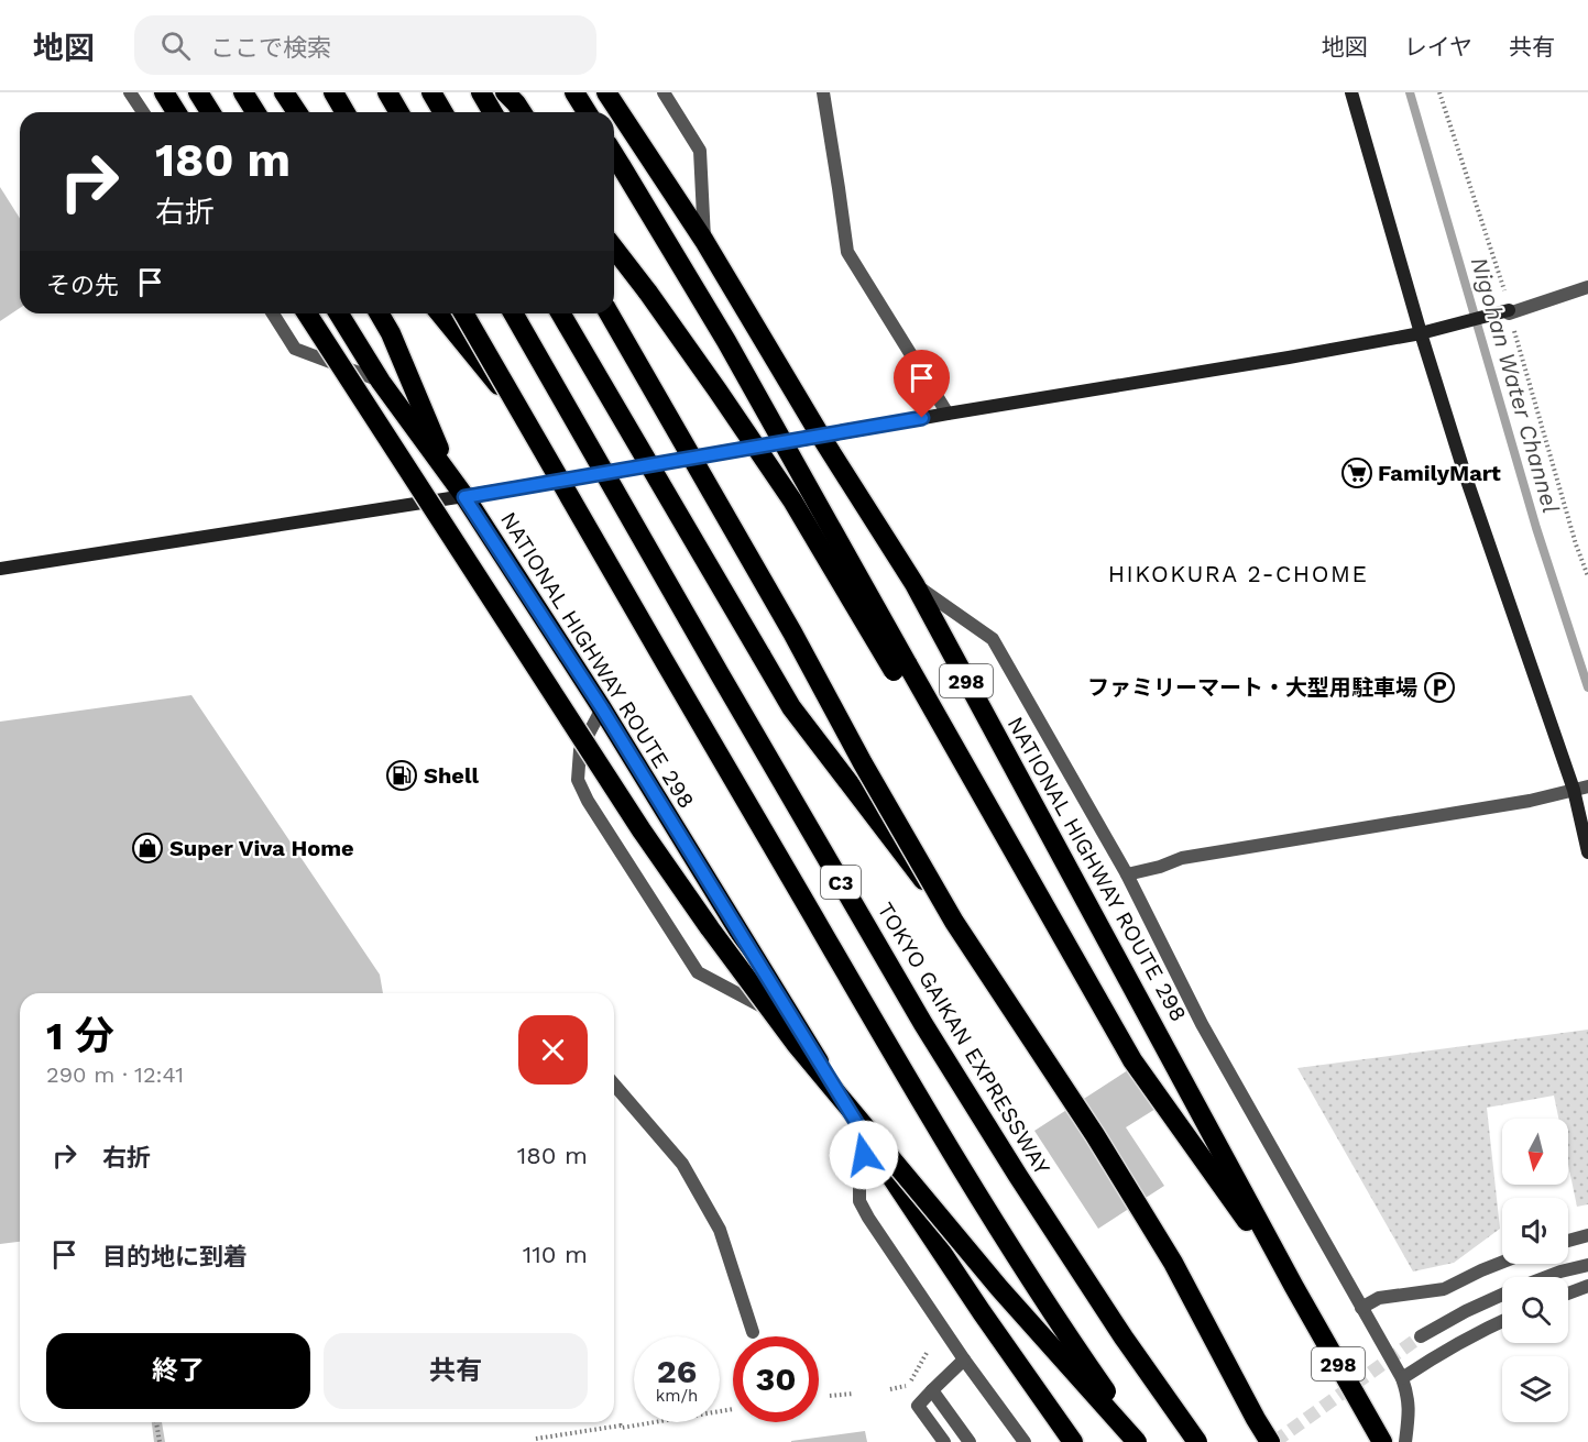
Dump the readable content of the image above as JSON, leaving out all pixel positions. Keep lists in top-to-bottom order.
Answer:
{
  "streets": {
    "highway": [
      "NATIONAL HIGHWAY ROUTE 298",
      "298",
      "C3",
      "TOKYO GAIKAN EXPRESSWAY"
    ]
  },
  "districts": ["HIKOKURA 2-CHOME"],
  "water": ["Nigohan Water Channel"],
  "places": {
    "supermarket": ["FamilyMart"],
    "parking": ["ファミリーマート・大型用駐車場"],
    "fuel station": ["Shell"],
    "shop": ["Super Viva Home"]
  },
  "north": "bottom",
  "page": {
    "header": "地図",
    "search": "ここで検索",
    "nav": ["地図", "レイヤ", "共有"],
    "turn": ["180 m", "右折"],
    "then": "その先",
    "heading": ["1 分", "290 m · 12:41"],
    "list": [
      {
        "name": "右折",
        "value": "180 m"
      },
      {
        "name": "目的地に到着",
        "value": "110 m"
      }
    ],
    "buttons": ["終了", "共有"],
    "speed": "26 km/h",
    "limit": "30"
  }
}
